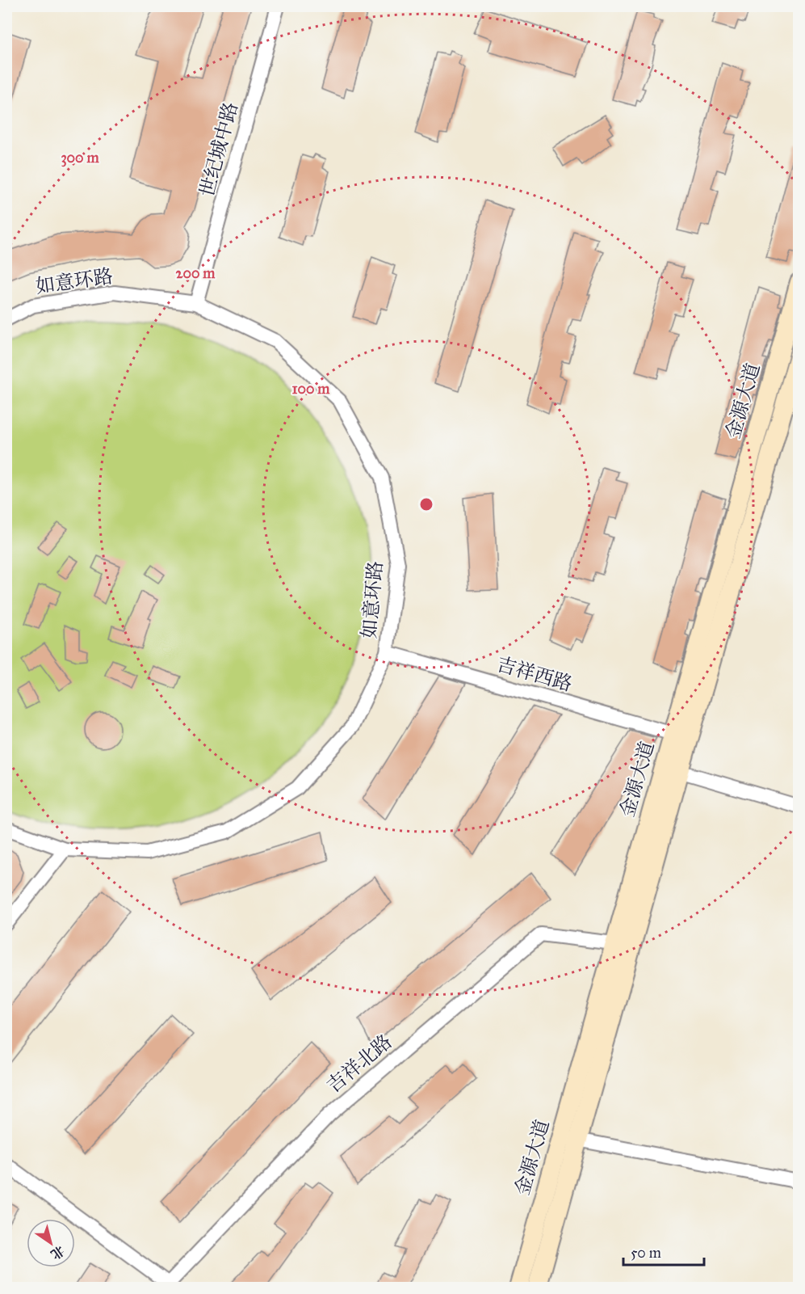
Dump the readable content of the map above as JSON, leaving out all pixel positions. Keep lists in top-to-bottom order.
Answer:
{
  "streets": {
    "street": [
      "世纪城中路",
      "如意环路",
      "金源大道",
      "吉祥西路",
      "吉祥北路"
    ]
  },
  "crossings": [
    ["世纪城中路", "如意环路"],
    ["如意环路", "吉祥西路"],
    ["金源大道", "吉祥西路"],
    ["金源大道", "吉祥北路"]
  ],
  "scale_bar": "50 m",
  "north": "bottom right",
  "rings": ["300 m", "200 m", "100 m"]
}
